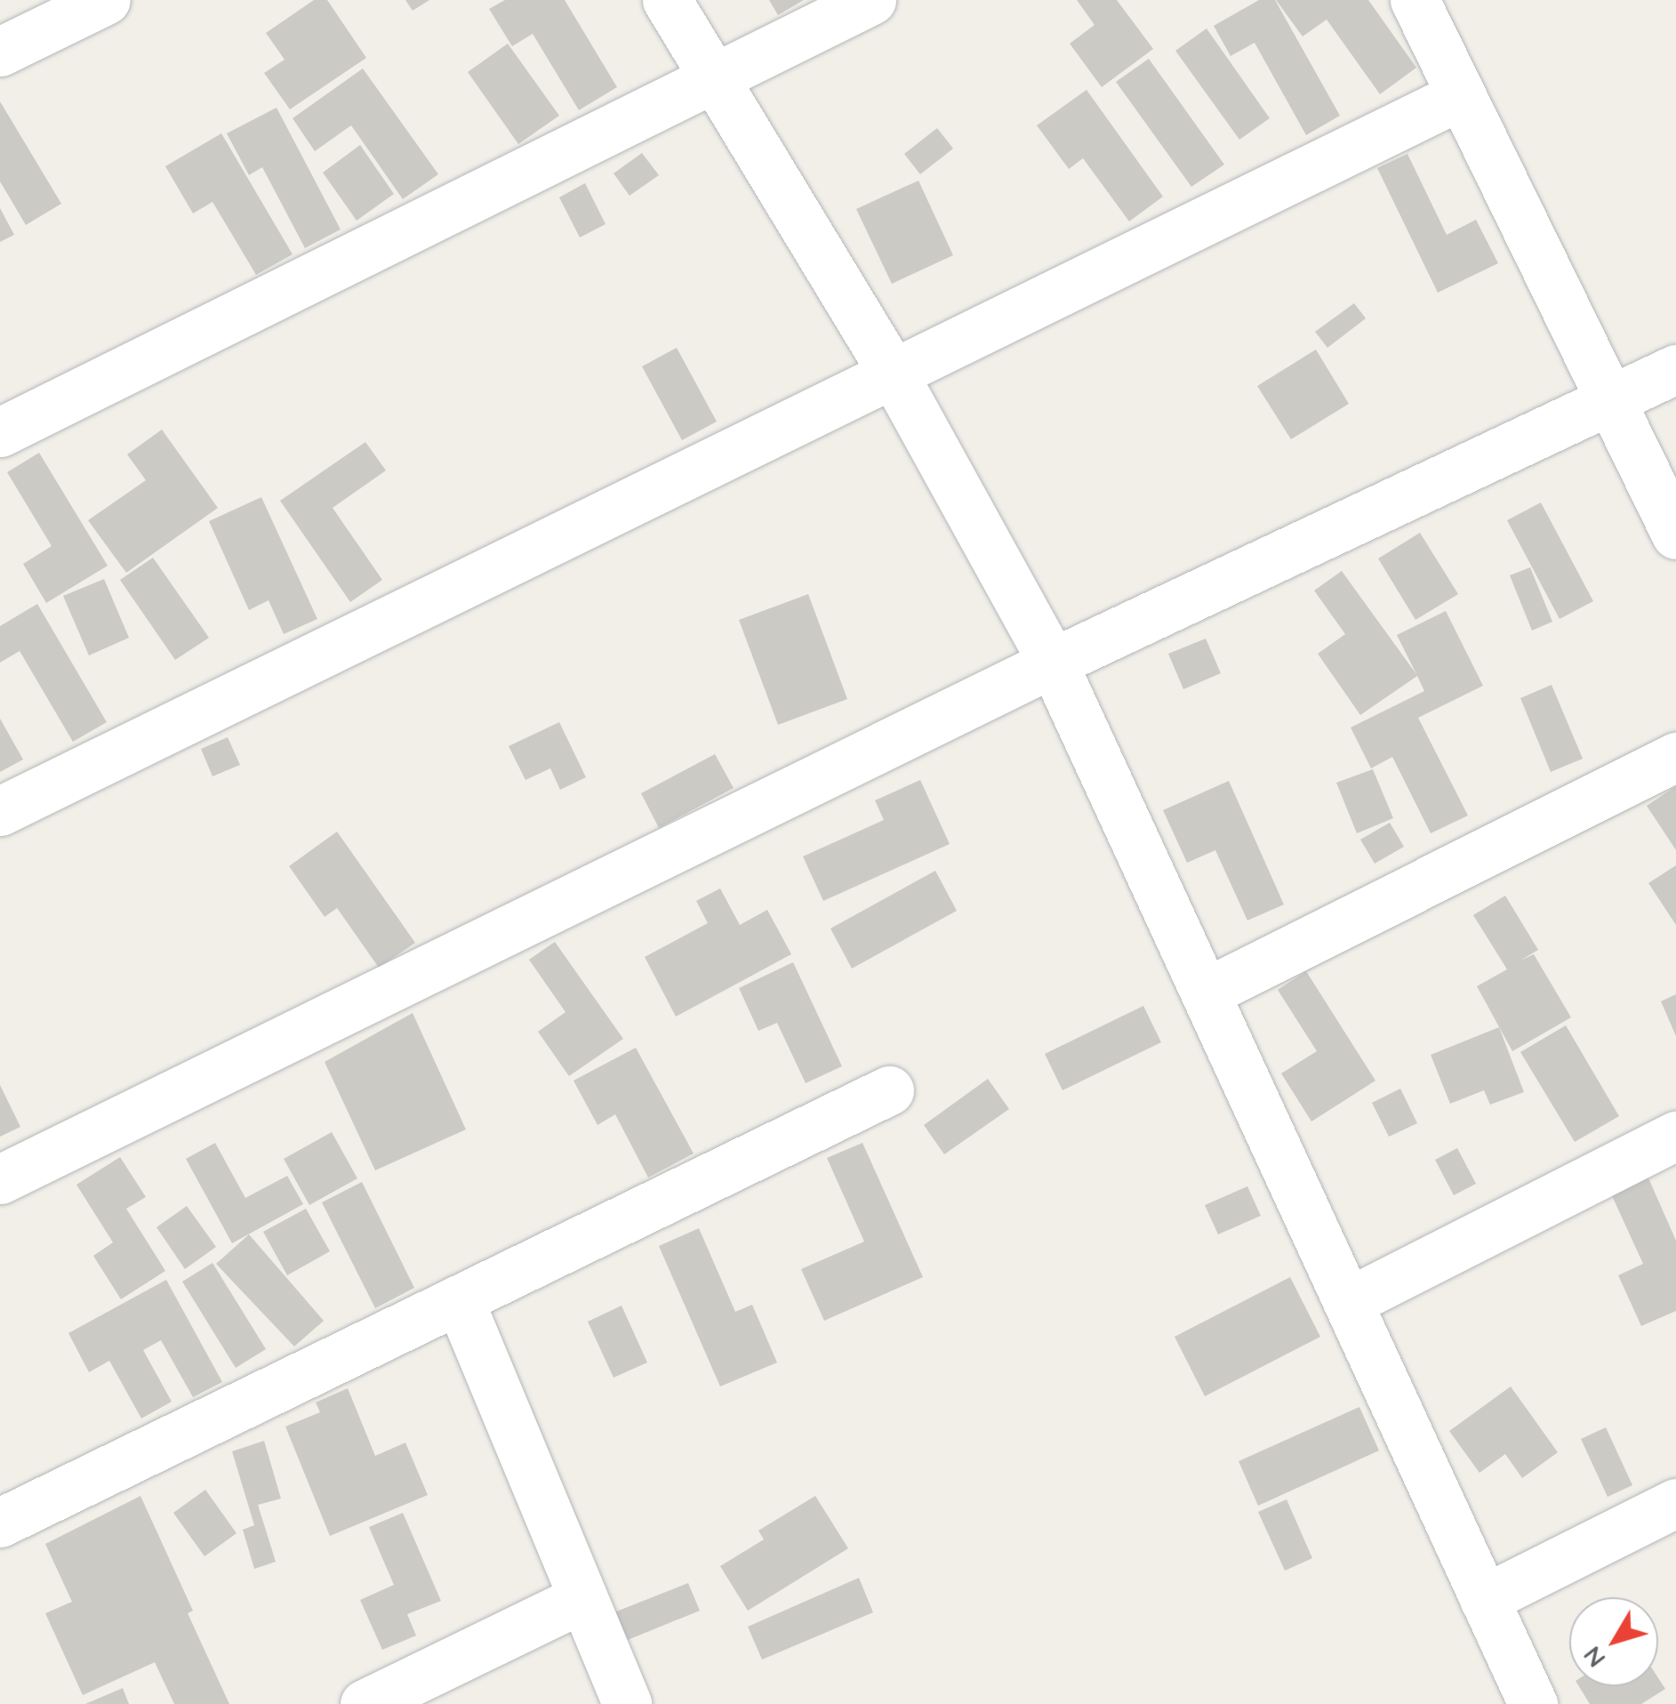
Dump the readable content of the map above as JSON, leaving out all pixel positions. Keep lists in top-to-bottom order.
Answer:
{
  "north": "bottom left"
}
